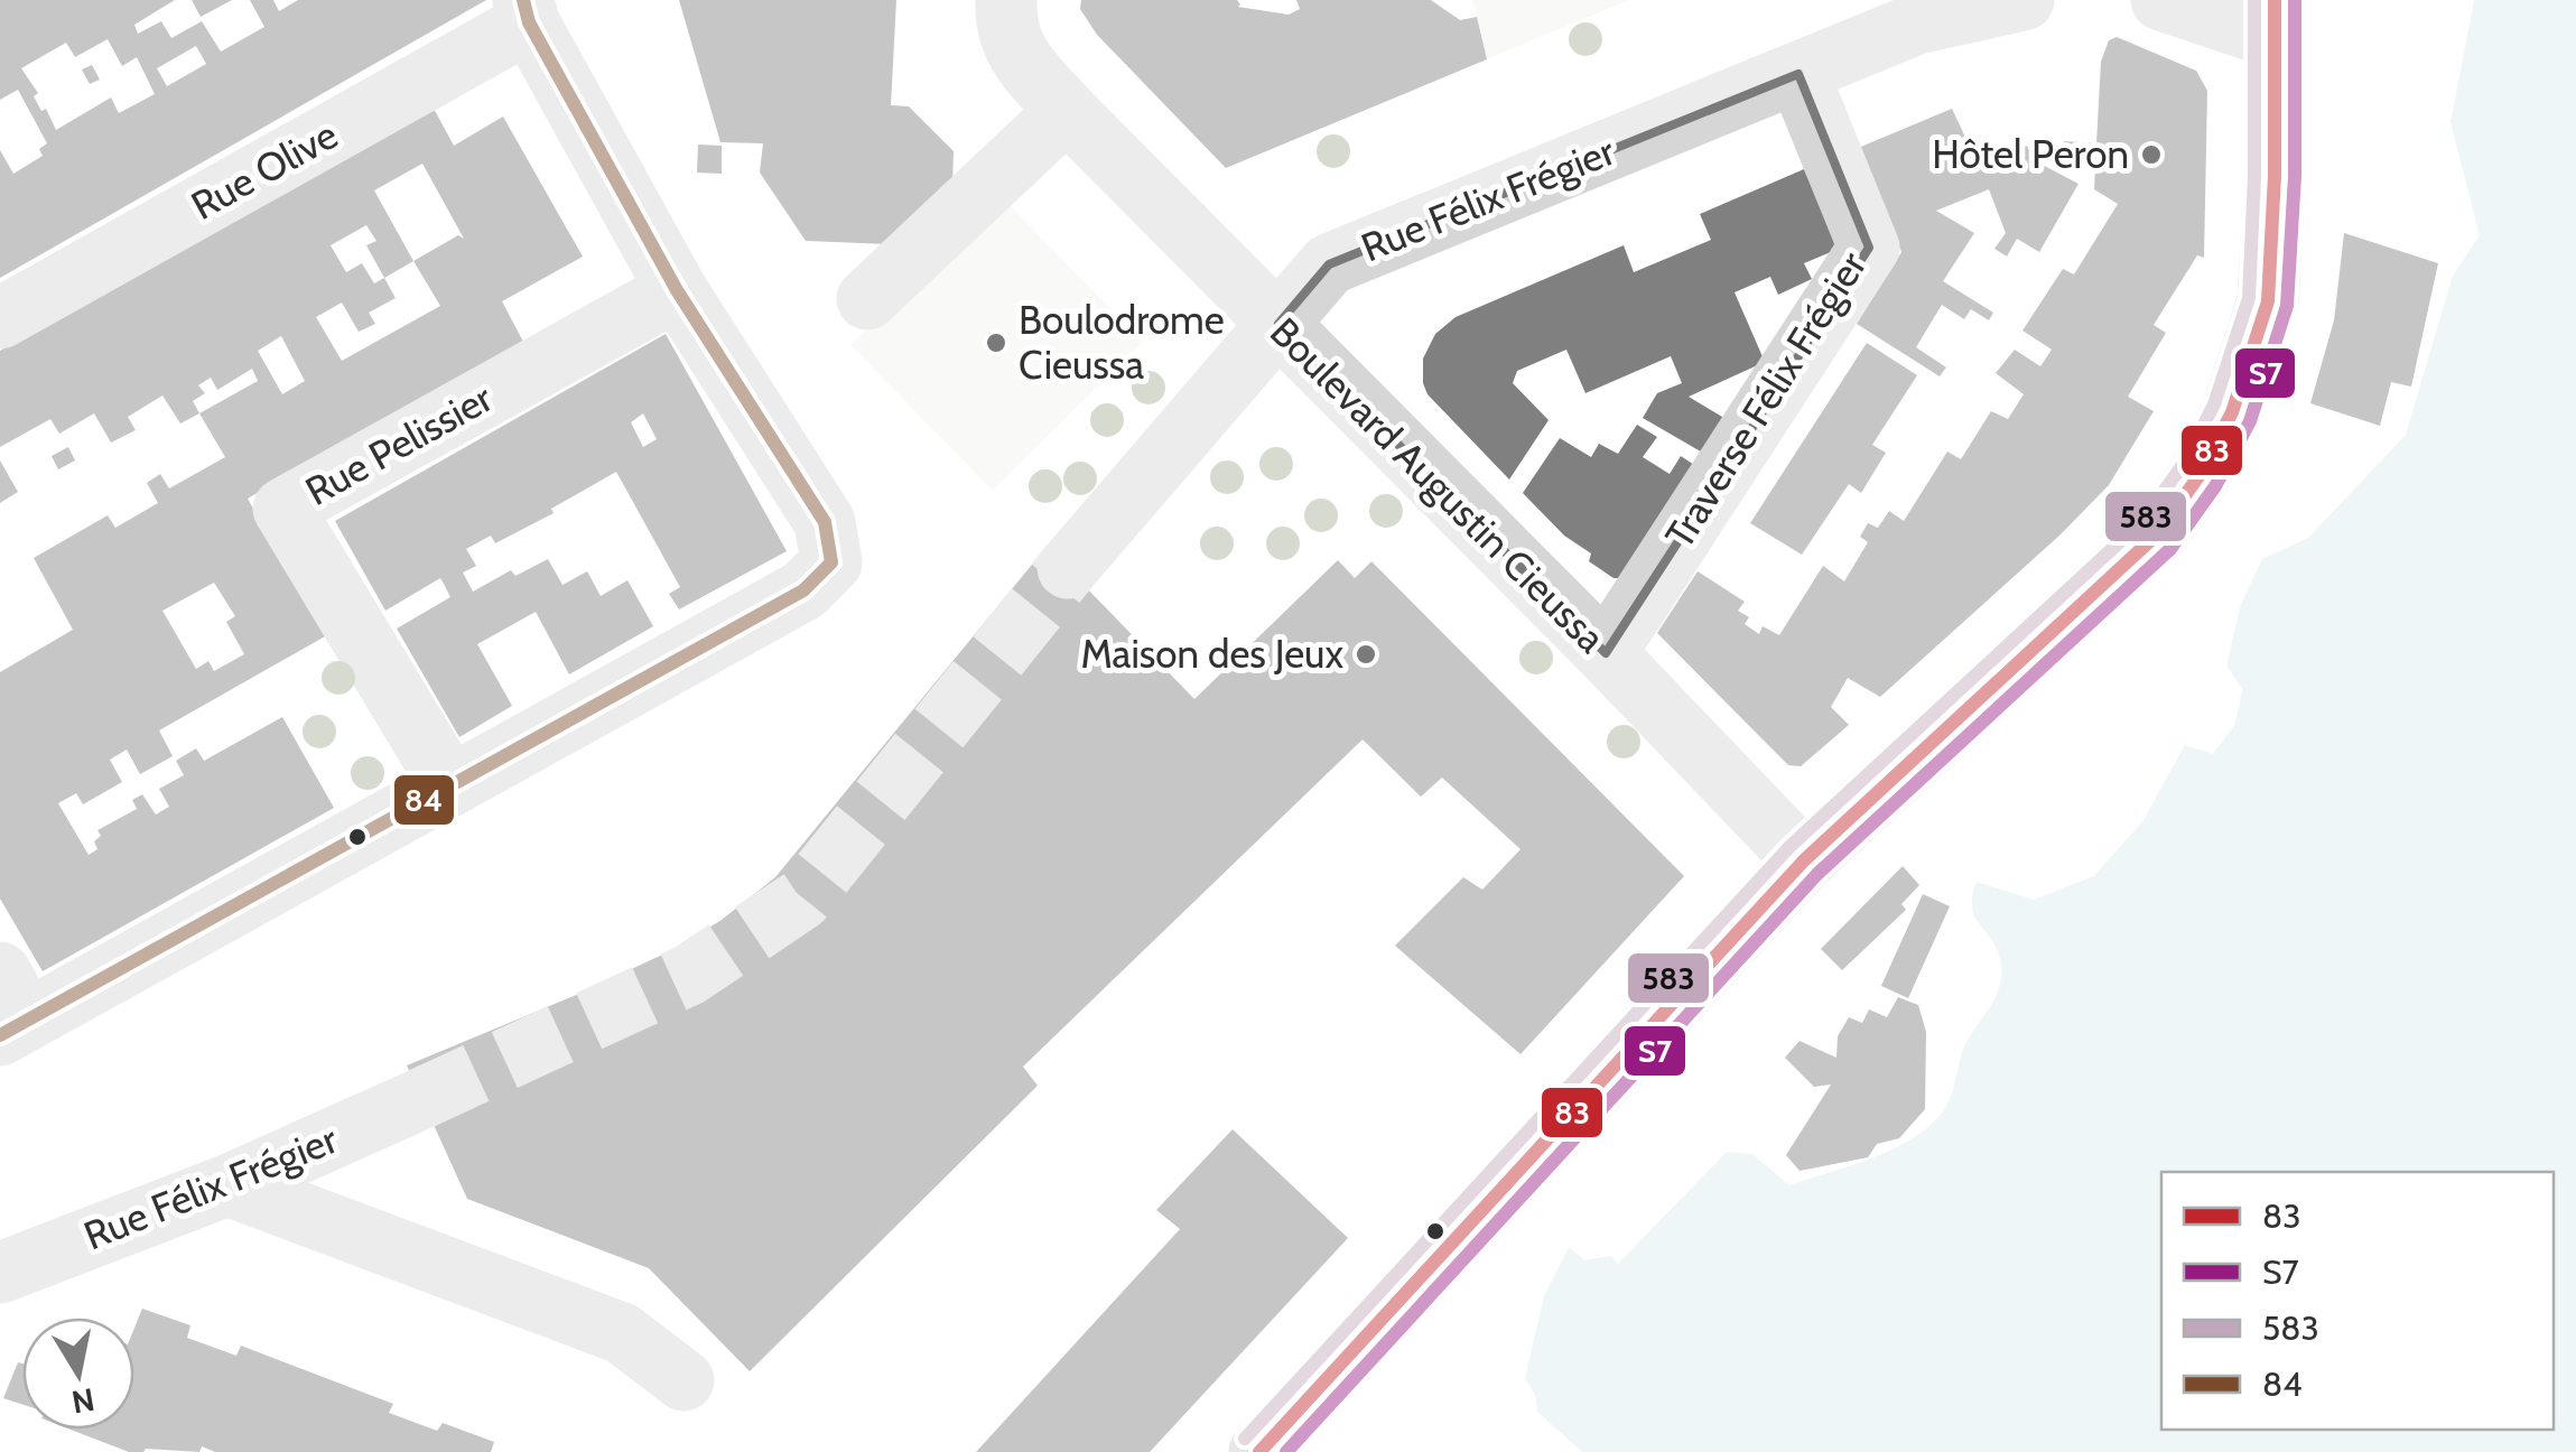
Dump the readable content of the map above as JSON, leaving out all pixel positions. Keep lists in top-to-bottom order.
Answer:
{
  "streets": {
    "street": [
      "Rue Olive",
      "Rue Félix Frégier",
      "Traverse Félix Frégier",
      "Rue Pelissier",
      "Boulevard Augustin Cieussa"
    ]
  },
  "crossings": [
    ["Rue Félix Frégier", "Traverse Félix Frégier"],
    ["Rue Félix Frégier", "Boulevard Augustin Cieussa"],
    ["Traverse Félix Frégier", "Boulevard Augustin Cieussa"]
  ],
  "places": ["Hôtel Peron", "Boulodrome Cieussa", "Maison des Jeux"],
  "lines": [
    "transit line 83",
    "transit line S7",
    "transit line 583",
    "transit line 84"
  ],
  "legend": [
    "83",
    "S7",
    "583",
    "84"
  ],
  "north": "bottom"
}
